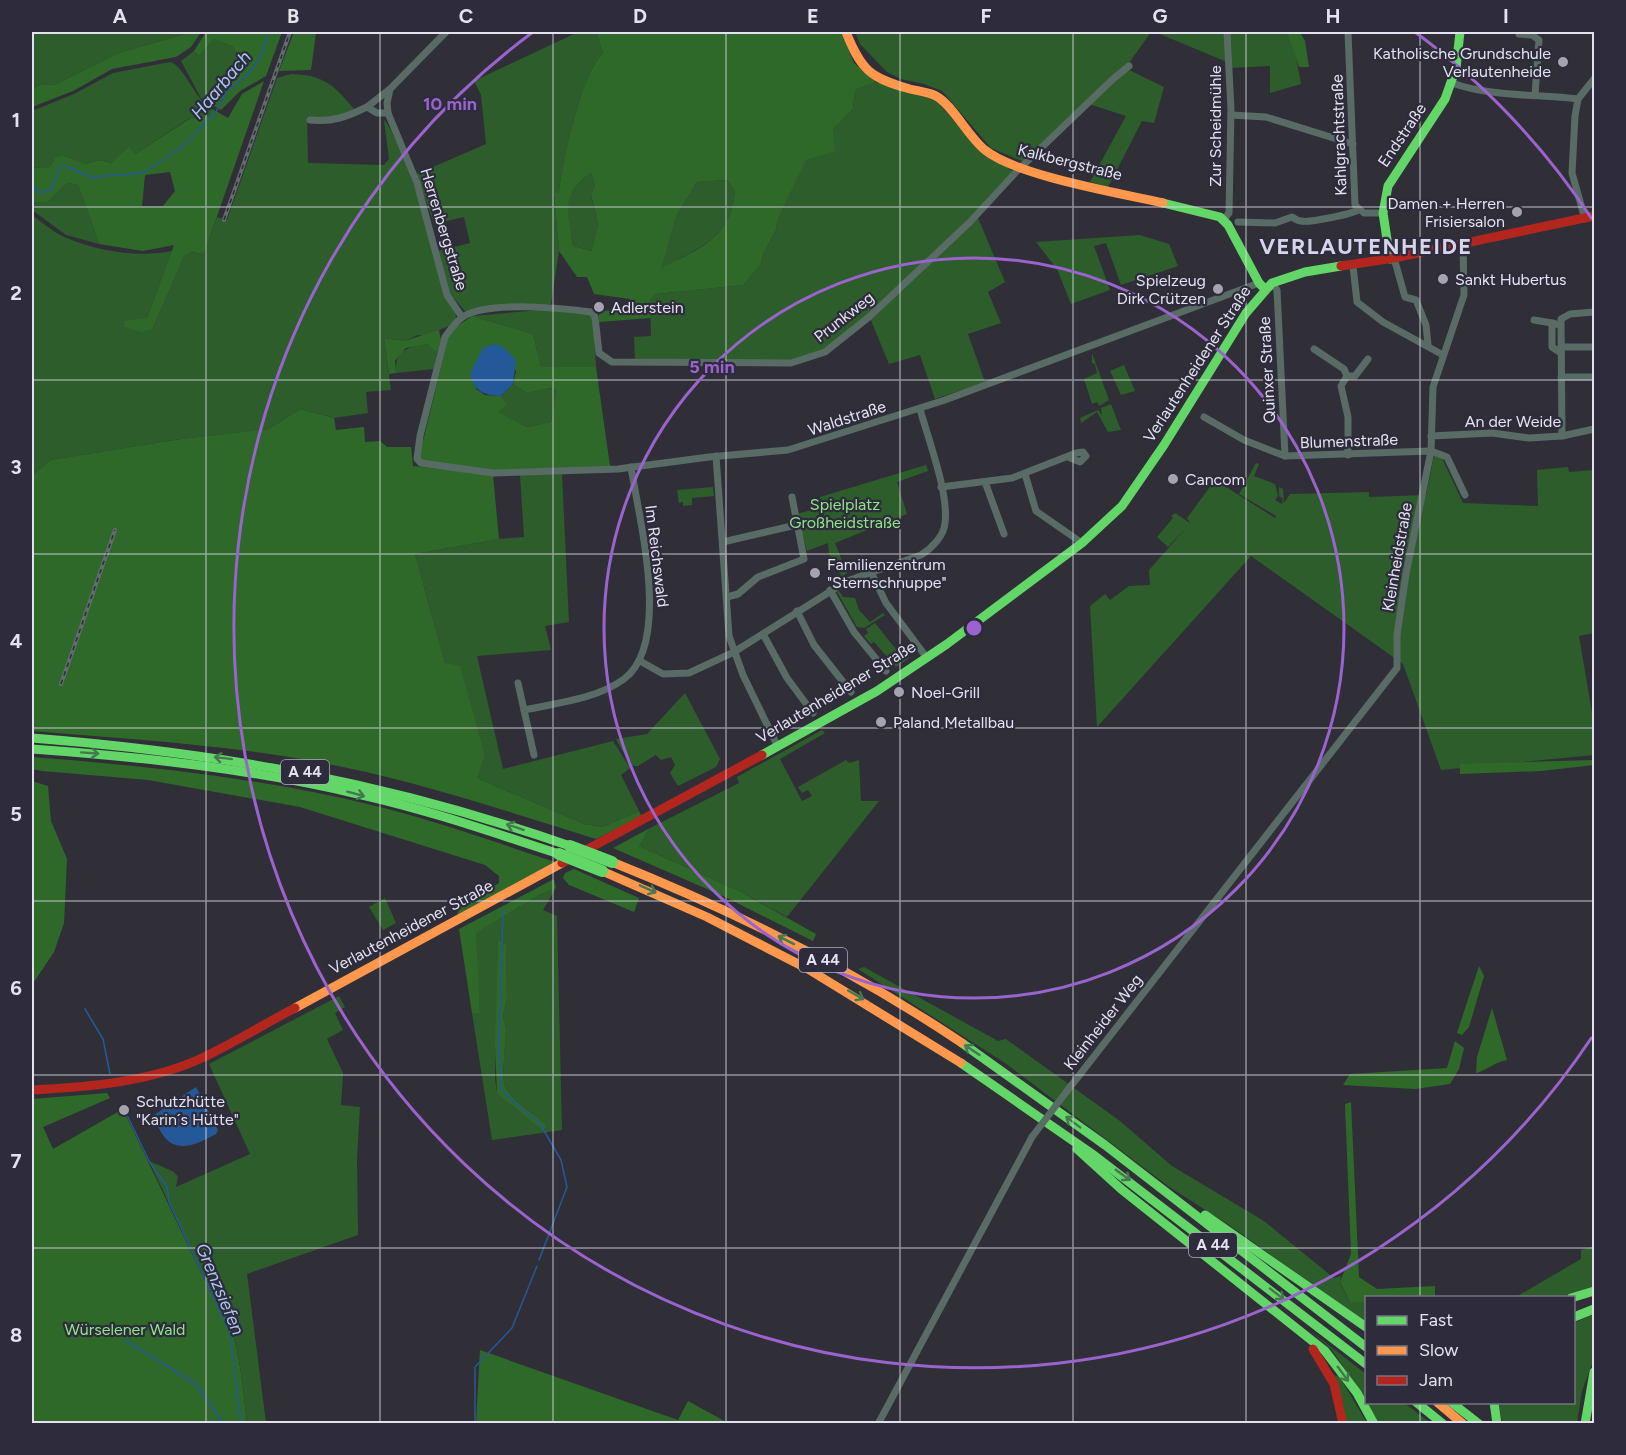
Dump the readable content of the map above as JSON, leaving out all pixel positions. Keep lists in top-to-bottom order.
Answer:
{
  "streets": {
    "main road": [
      "Endstraße",
      "Kalkbergstraße",
      "Verlautenheidener Straße",
      "A 44"
    ],
    "street": [
      "Zur Scheidmühle",
      "Kahlgrachtstraße",
      "Herrenbergstraße",
      "Prunkweg",
      "Quinxer Straße",
      "Waldstraße",
      "An der Weide",
      "Blumenstraße",
      "Im Reichswald",
      "Kleinheidstraße",
      "Kleinheider Weg"
    ]
  },
  "crossings": [
    ["Zur Scheidmühle", "Kalkbergstraße"],
    ["Kahlgrachtstraße", "Endstraße"],
    ["Endstraße", "Verlautenheidener Straße"],
    ["Kalkbergstraße", "Prunkweg"],
    ["Herrenbergstraße", "Prunkweg"],
    ["Herrenbergstraße", "Waldstraße"],
    ["Prunkweg", "Waldstraße"],
    ["Verlautenheidener Straße", "Quinxer Straße"],
    ["Verlautenheidener Straße", "Waldstraße"],
    ["Verlautenheidener Straße", "Kleinheidstraße"],
    ["Quinxer Straße", "Waldstraße"],
    ["Quinxer Straße", "Blumenstraße"],
    ["Waldstraße", "Im Reichswald"],
    ["An der Weide", "Kleinheidstraße"],
    ["Blumenstraße", "Kleinheidstraße"],
    ["Kleinheidstraße", "Kleinheider Weg"]
  ],
  "districts": ["VERLAUTENHEIDE"],
  "water": ["Haarbach", "Grenzsiefen"],
  "parks": ["Spielplatz Großheidstraße", "Würselener Wald"],
  "places": [
    "Katholische Grundschule Verlautenheide",
    "Damen + Herren Frisiersalon",
    "Sankt Hubertus",
    "Spielzeug Dirk Crützen",
    "Adlerstein",
    "Cancom",
    "Familienzentrum \"Sternschnuppe\"",
    "Noel-Grill",
    "Paland Metallbau",
    "Schutzhütte \"Karin´s Hütte\""
  ],
  "legend": ["Fast", "Slow", "Jam"],
  "grid": {
    "columns": [
      "A",
      "B",
      "C",
      "D",
      "E",
      "F",
      "G",
      "H",
      "I"
    ],
    "rows": [
      "1",
      "2",
      "3",
      "4",
      "5",
      "6",
      "7",
      "8"
    ]
  },
  "rings": ["10 min", "5 min"]
}
